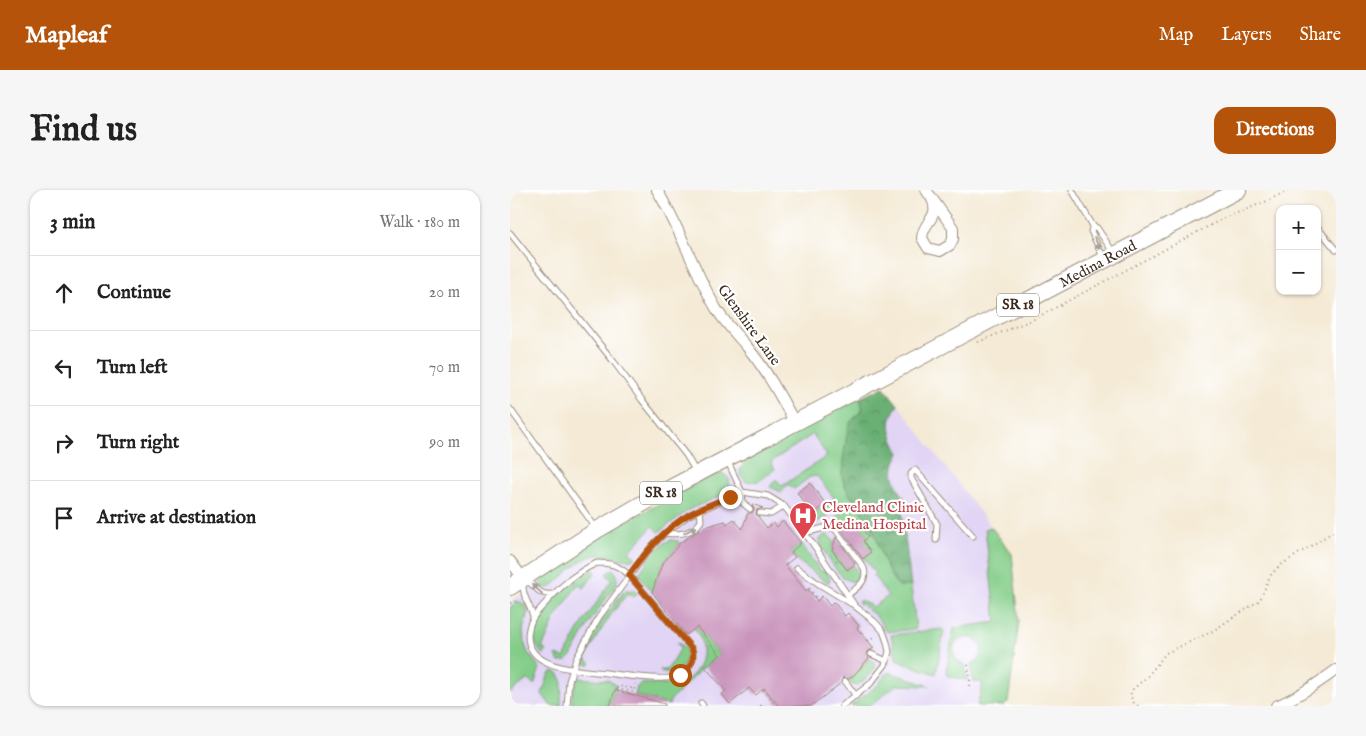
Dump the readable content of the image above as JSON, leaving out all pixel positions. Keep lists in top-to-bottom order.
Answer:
{
  "streets": {
    "highway": ["Medina Road", "SR 18"],
    "street": ["Glenshire Lane"]
  },
  "crossings": [
    ["Medina Road", "SR 18"],
    ["Medina Road", "Glenshire Lane"],
    ["SR 18", "Glenshire Lane"]
  ],
  "places": {
    "hospital": ["Cleveland Clinic Medina Hospital"]
  },
  "page": {
    "header": "Mapleaf",
    "nav": ["Map", "Layers", "Share"],
    "buttons": "Directions",
    "title": "Find us",
    "heading": ["3 min", "Walk · 180 m"],
    "map_buttons": ["+", "−"],
    "list": [
      ["Continue", "20 m"],
      ["Turn left", "70 m"],
      ["Turn right", "90 m"],
      "Arrive at destination"
    ]
  }
}
